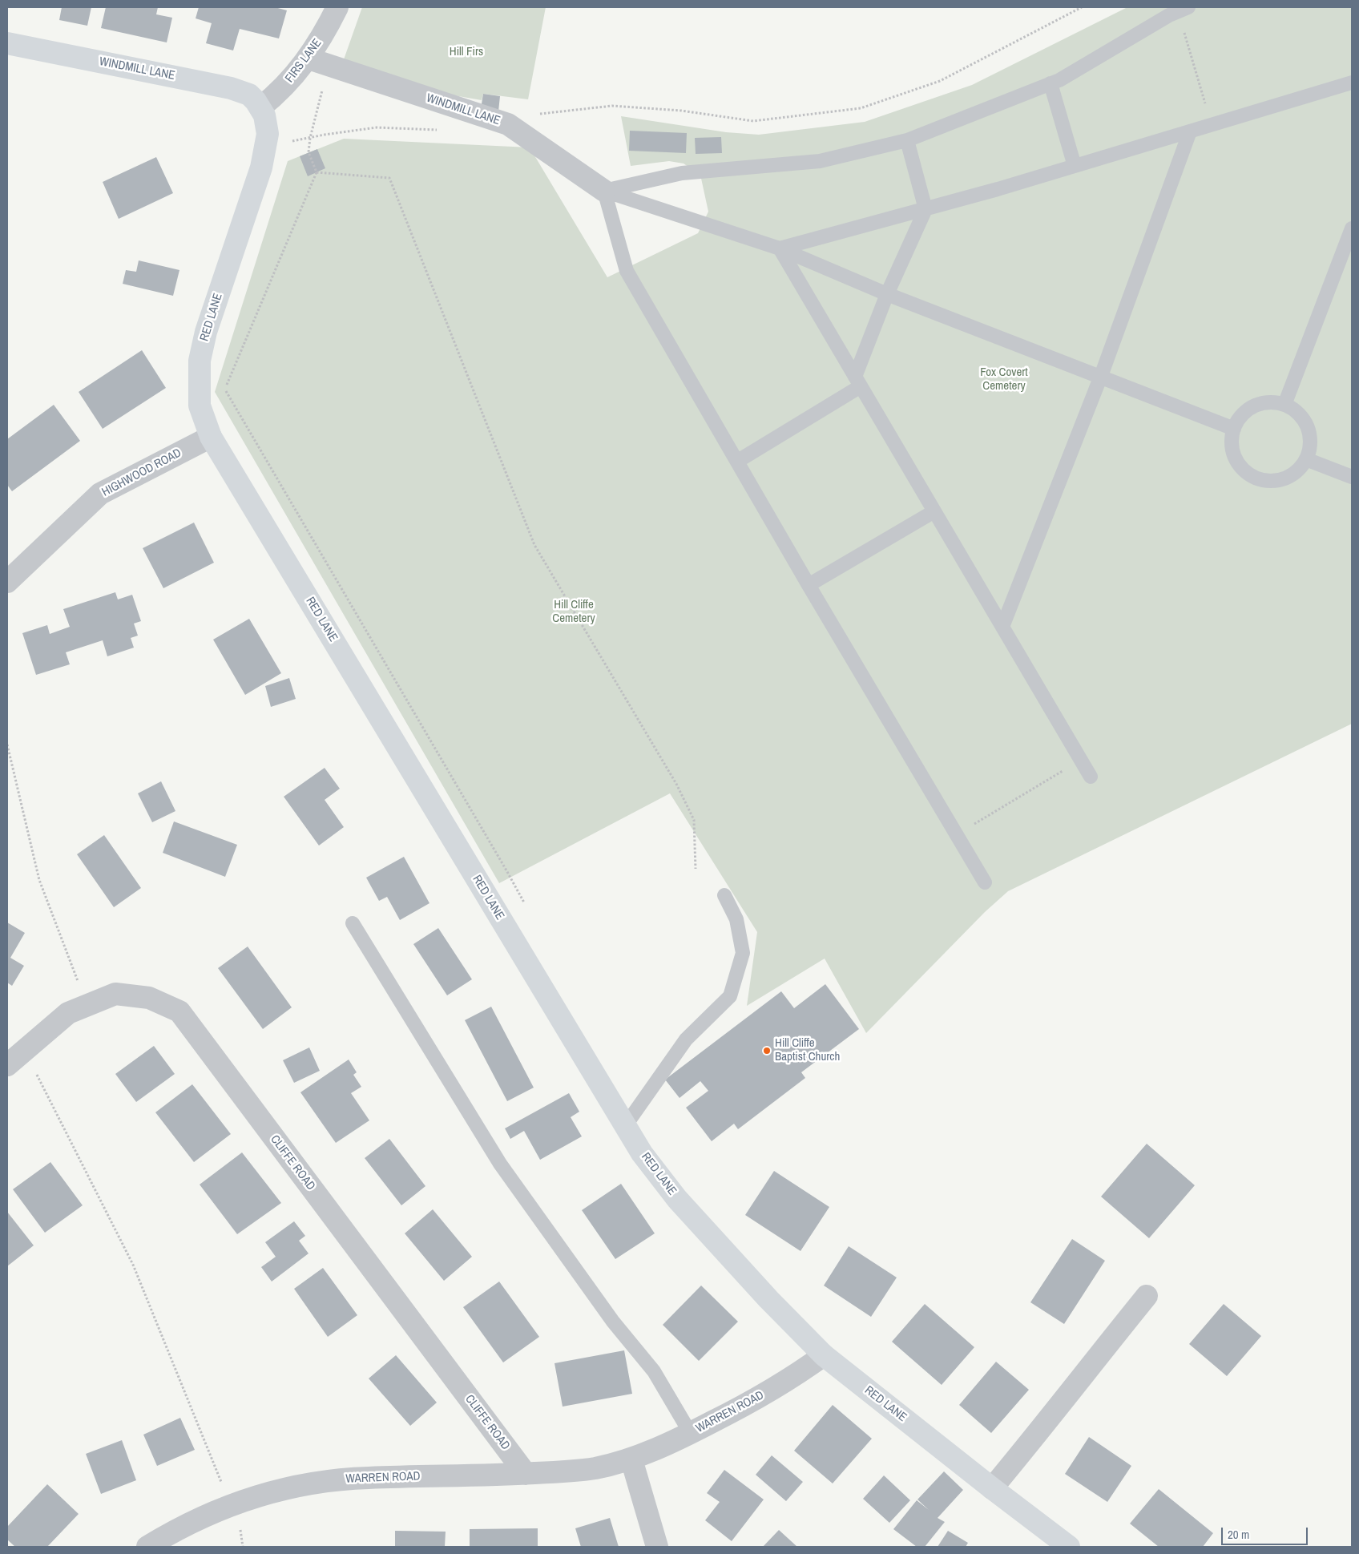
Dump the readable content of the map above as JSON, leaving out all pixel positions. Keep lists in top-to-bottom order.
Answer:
{
  "streets": {
    "street": [
      "FIRS LANE",
      "WINDMILL LANE",
      "RED LANE",
      "HIGHWOOD ROAD",
      "CLIFFE ROAD",
      "WARREN ROAD"
    ]
  },
  "crossings": [
    ["FIRS LANE", "WINDMILL LANE"],
    ["FIRS LANE", "RED LANE"],
    ["WINDMILL LANE", "RED LANE"],
    ["RED LANE", "HIGHWOOD ROAD"],
    ["RED LANE", "WARREN ROAD"],
    ["CLIFFE ROAD", "WARREN ROAD"]
  ],
  "parks": ["Hill Firs", "Fox Covert Cemetery", "Hill Cliffe Cemetery"],
  "places": ["Hill Cliffe Baptist Church"],
  "scale_bar": "20 m"
}
